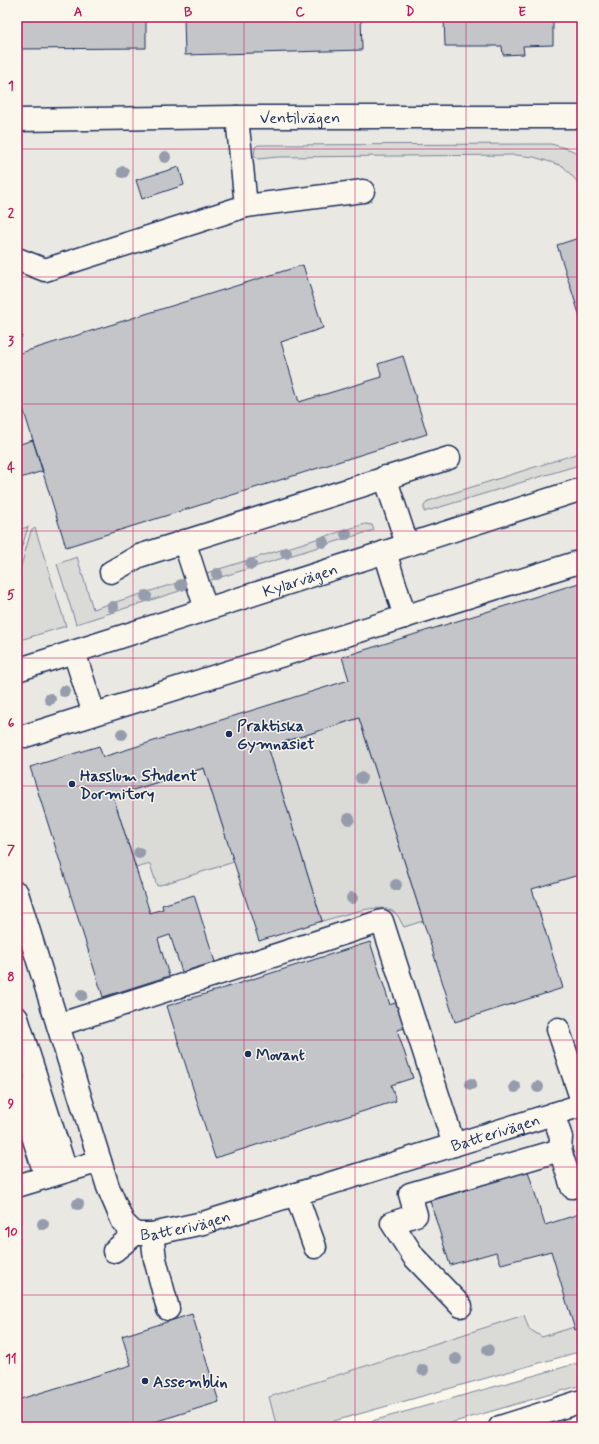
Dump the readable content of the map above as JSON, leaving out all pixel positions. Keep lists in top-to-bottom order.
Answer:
{
  "streets": {
    "street": ["Ventilvägen", "Kylarvägen", "Batterivägen"]
  },
  "places": [
    "Praktiska Gymnasiet",
    "Hasslum Student Dormitory",
    "Movant",
    "Assemblin"
  ],
  "grid": {
    "columns": [
      "A",
      "B",
      "C",
      "D",
      "E"
    ],
    "rows": [
      "1",
      "2",
      "3",
      "4",
      "5",
      "6",
      "7",
      "8",
      "9",
      "10",
      "11"
    ]
  }
}
